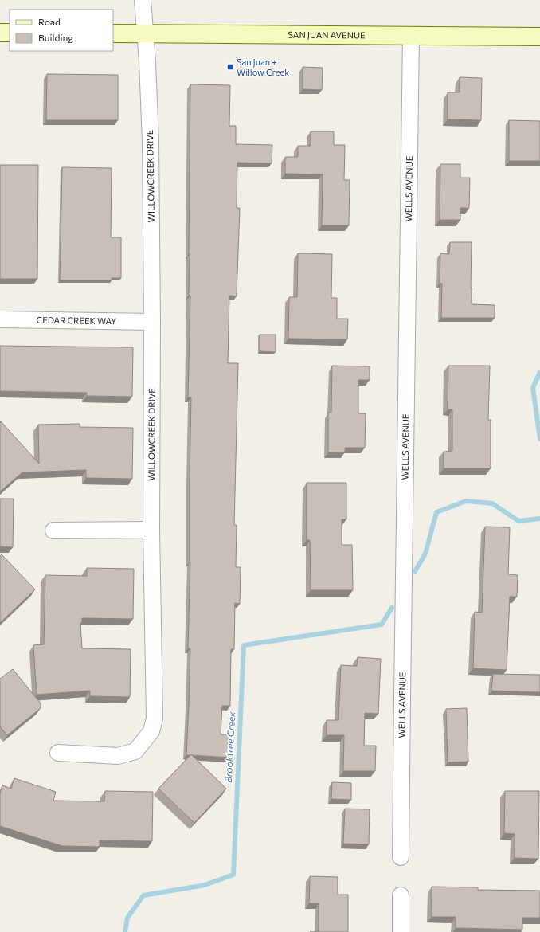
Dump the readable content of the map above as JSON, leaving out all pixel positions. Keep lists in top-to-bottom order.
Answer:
{
  "streets": {
    "main road": ["SAN JUAN AVENUE"],
    "street": ["WILLOWCREEK DRIVE", "WELLS AVENUE", "CEDAR CREEK WAY"]
  },
  "crossings": [
    ["SAN JUAN AVENUE", "WILLOWCREEK DRIVE"],
    ["SAN JUAN AVENUE", "WELLS AVENUE"],
    ["WILLOWCREEK DRIVE", "CEDAR CREEK WAY"]
  ],
  "water": ["Brooktree Creek"],
  "places": {
    "transit": ["San Juan + Willow Creek"]
  },
  "legend": ["Road", "Building"]
}
